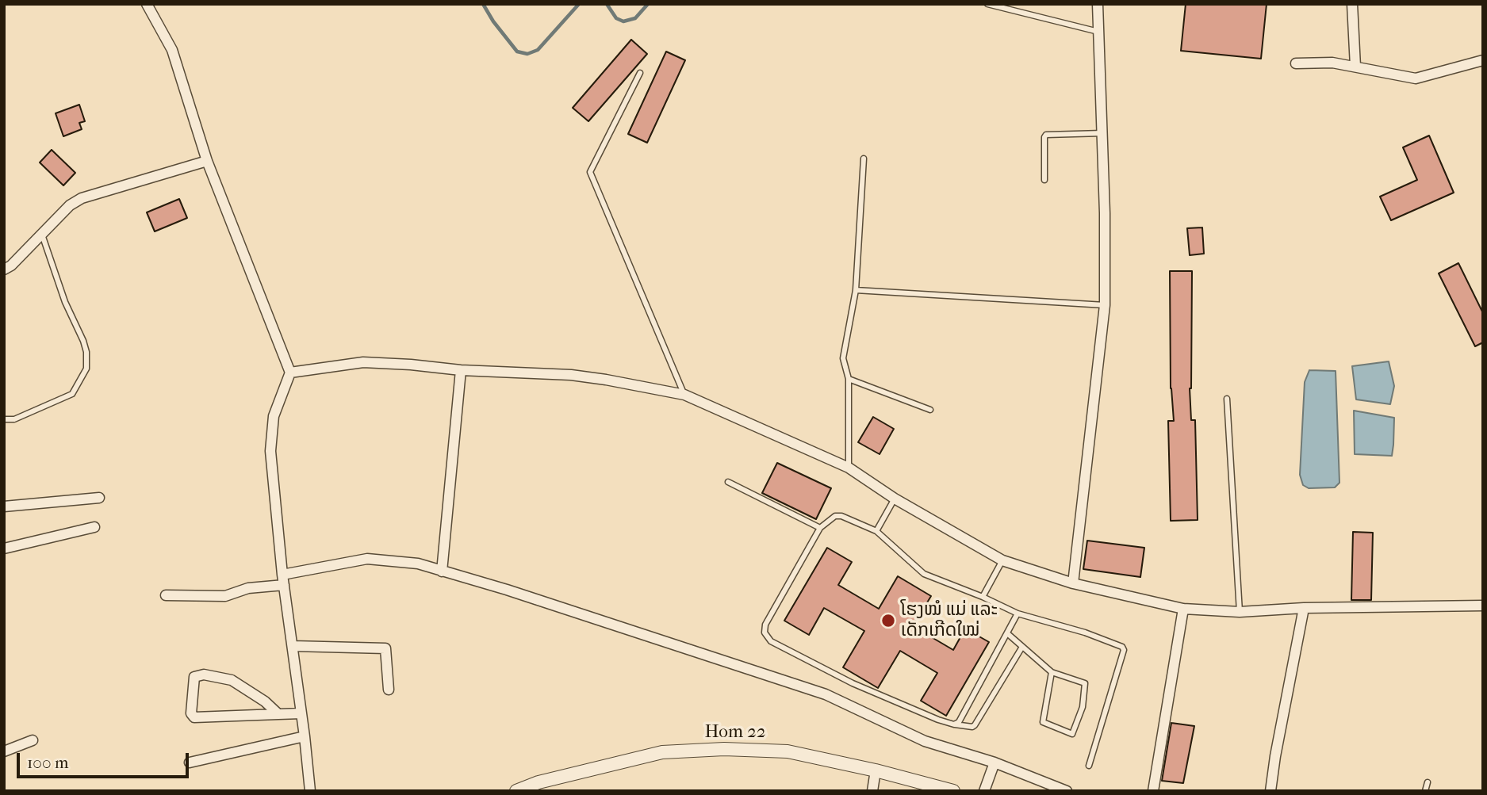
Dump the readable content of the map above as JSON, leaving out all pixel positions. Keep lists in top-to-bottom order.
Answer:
{
  "streets": {
    "street": ["Hom 22"]
  },
  "places": ["ໂຮງໝໍ ແມ່ ແລະ ເດັກເກີດໃໝ່"],
  "scale_bar": "100 m"
}
